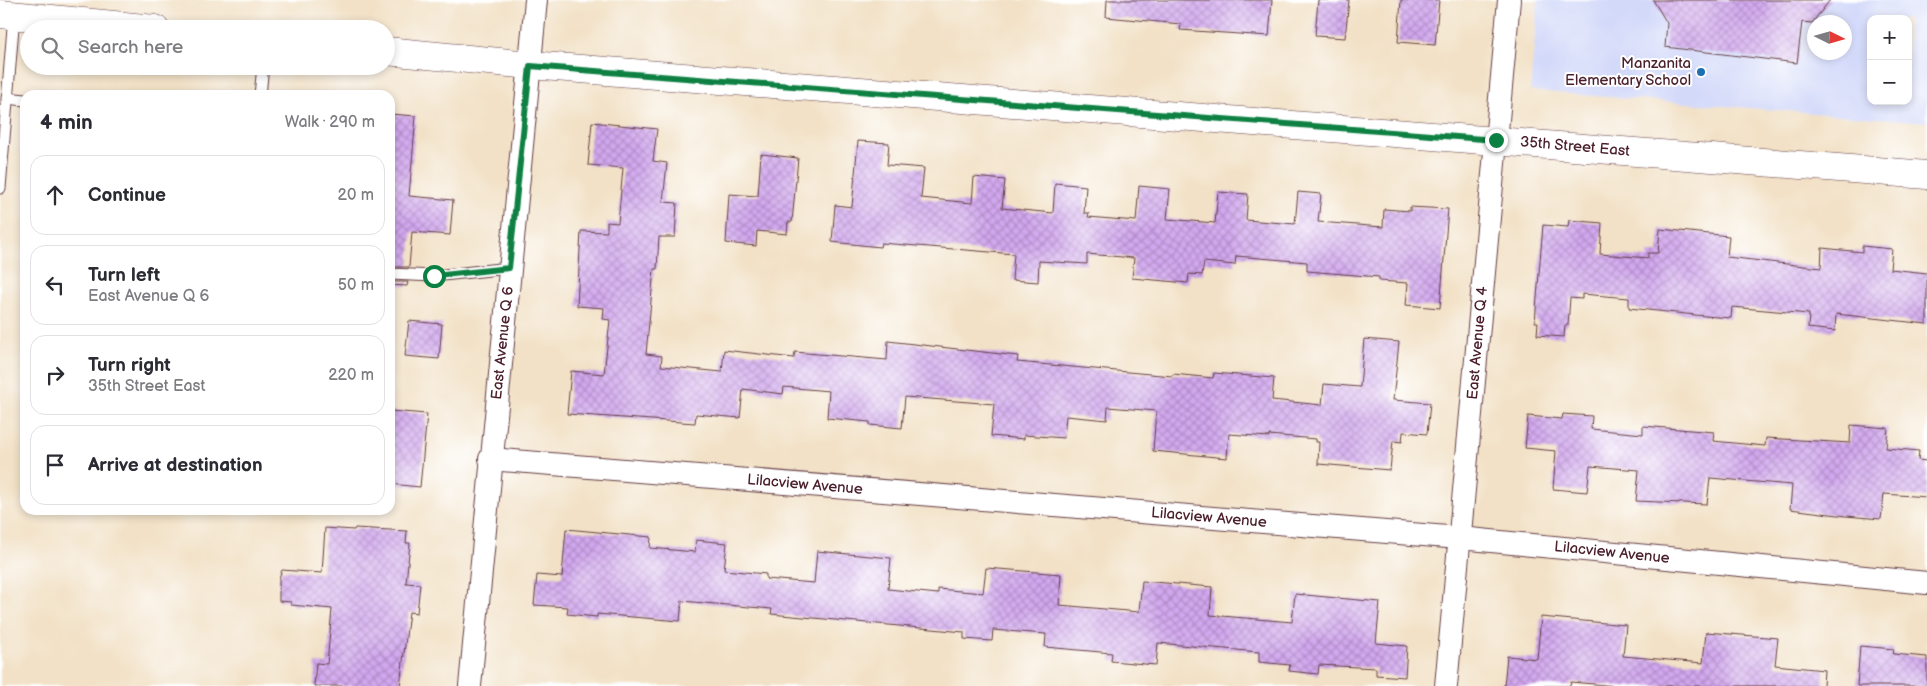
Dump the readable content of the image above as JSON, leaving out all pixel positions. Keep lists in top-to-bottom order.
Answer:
{
  "streets": {
    "street": [
      "35th Street East",
      "East Avenue Q 6",
      "East Avenue Q 4",
      "Lilacview Avenue"
    ]
  },
  "crossings": [
    ["35th Street East", "East Avenue Q 6"],
    ["35th Street East", "East Avenue Q 4"],
    ["East Avenue Q 6", "Lilacview Avenue"],
    ["East Avenue Q 4", "Lilacview Avenue"]
  ],
  "places": ["Manzanita Elementary School"],
  "north": "right",
  "page": {
    "map_buttons": ["+", "−"],
    "search": "Search here",
    "heading": ["4 min", "Walk · 290 m"],
    "list": [
      ["Continue", "20 m"],
      ["Turn left", "East Avenue Q 6", "50 m"],
      ["Turn right", "35th Street East", "220 m"],
      "Arrive at destination"
    ]
  }
}
